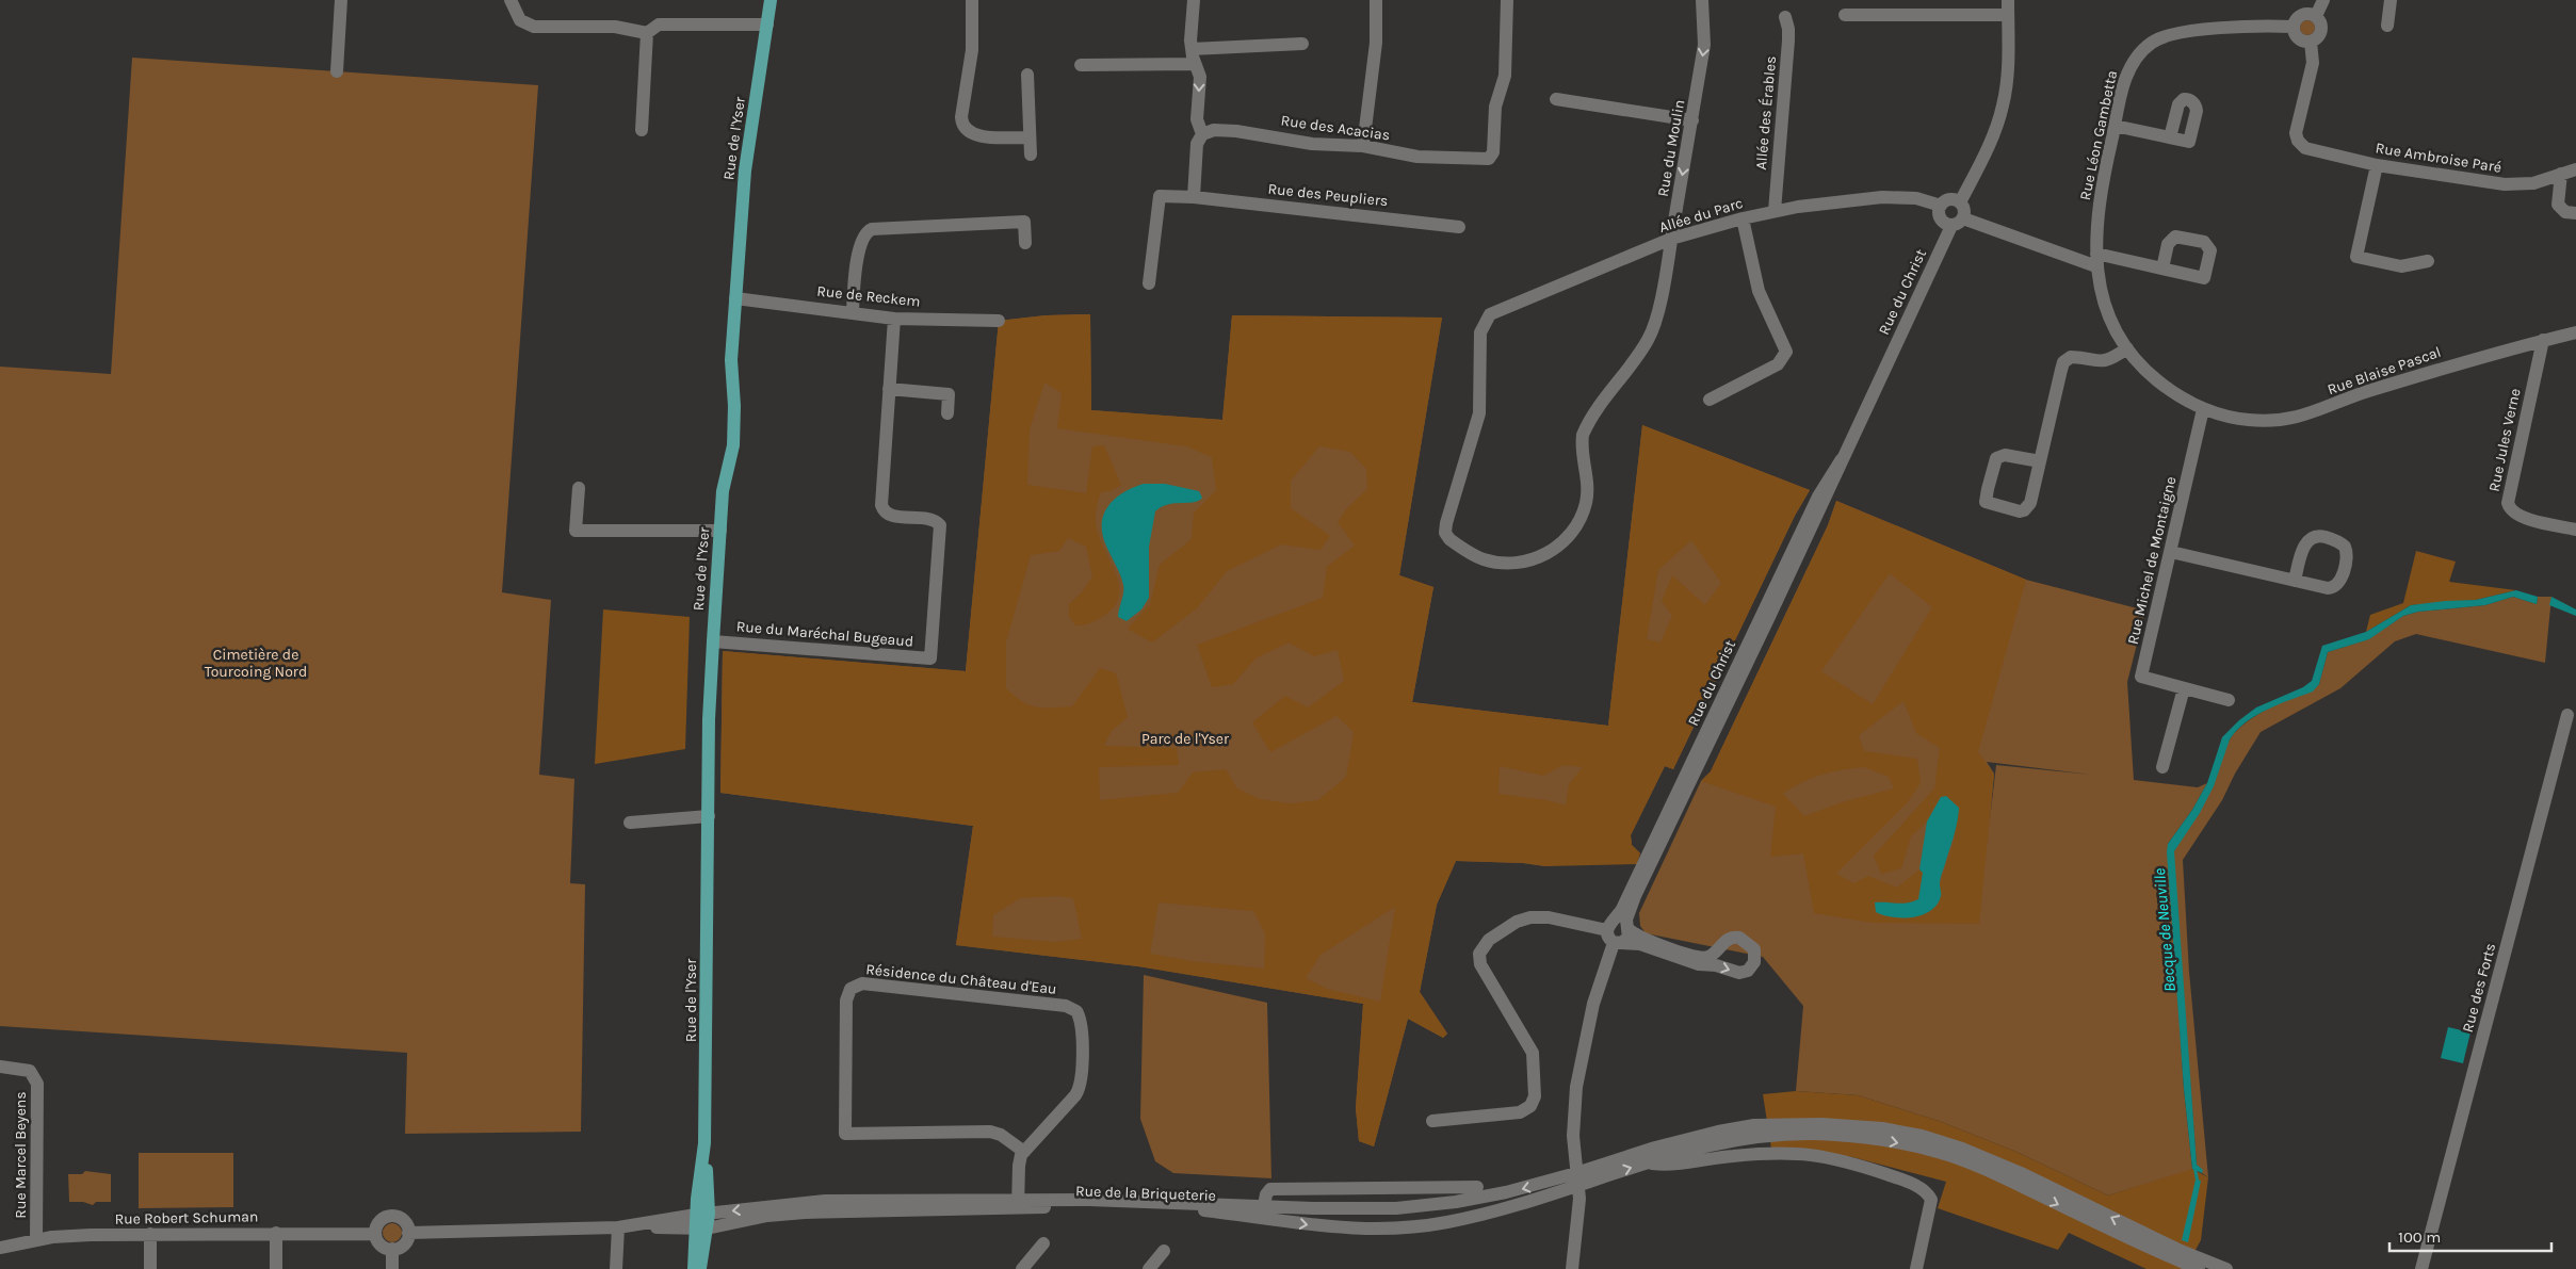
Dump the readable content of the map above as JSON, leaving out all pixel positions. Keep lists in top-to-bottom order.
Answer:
{
  "streets": {
    "main road": ["Rue de l'Yser"],
    "street": [
      "Allée des Érables",
      "Rue des Acacias",
      "Rue Léon Gambetta",
      "Rue du Moulin",
      "Rue Ambroise Paré",
      "Rue des Peupliers",
      "Allée du Parc",
      "Rue du Christ",
      "Rue de Reckem",
      "Rue Blaise Pascal",
      "Rue Jules Verne",
      "Rue Michel de Montaigne",
      "Rue du Maréchal Bugeaud",
      "Résidence du Château d'Eau",
      "Rue des Forts",
      "Rue Marcel Beyens",
      "Rue de la Briqueterie",
      "Rue Robert Schuman"
    ]
  },
  "crossings": [
    ["Allée des Érables", "Allée du Parc"],
    ["Rue Léon Gambetta", "Rue Ambroise Paré"],
    ["Rue Léon Gambetta", "Rue Blaise Pascal"],
    ["Rue Léon Gambetta", "Rue Michel de Montaigne"],
    ["Rue de l'Yser", "Rue de Reckem"],
    ["Rue de l'Yser", "Rue du Maréchal Bugeaud"],
    ["Rue de l'Yser", "Rue de la Briqueterie"],
    ["Rue du Moulin", "Allée du Parc"],
    ["Allée du Parc", "Rue du Christ"],
    ["Rue de Reckem", "Rue du Maréchal Bugeaud"],
    ["Rue Blaise Pascal", "Rue Jules Verne"],
    ["Rue Blaise Pascal", "Rue Michel de Montaigne"],
    ["Résidence du Château d'Eau", "Rue de la Briqueterie"],
    ["Rue Marcel Beyens", "Rue Robert Schuman"]
  ],
  "water": ["Becque de Neuville"],
  "parks": ["Cimetière de Tourcoing Nord", "Parc de l'Yser"],
  "scale_bar": "100 m"
}
